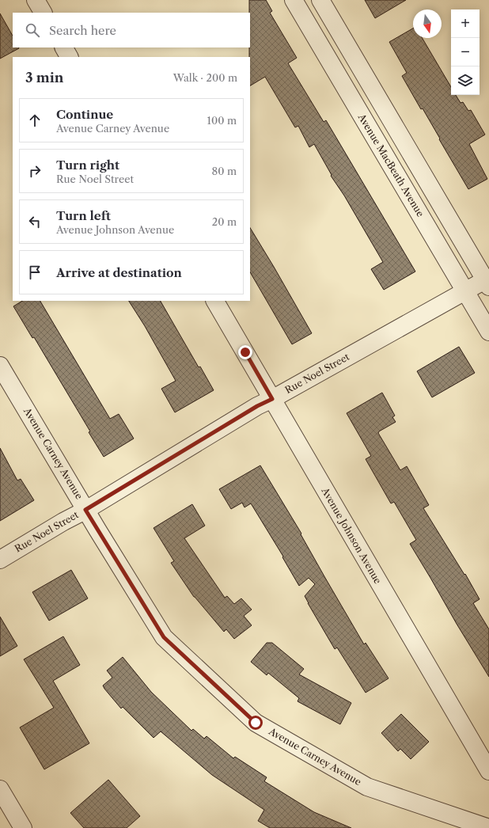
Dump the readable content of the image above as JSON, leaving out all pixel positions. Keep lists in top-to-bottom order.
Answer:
{
  "streets": {
    "street": [
      "Avenue MacBeath Avenue",
      "Rue Noel Street",
      "Avenue Carney Avenue",
      "Avenue Johnson Avenue"
    ]
  },
  "crossings": [
    ["Avenue MacBeath Avenue", "Rue Noel Street"],
    ["Rue Noel Street", "Avenue Carney Avenue"],
    ["Rue Noel Street", "Avenue Johnson Avenue"]
  ],
  "north": "bottom",
  "page": {
    "map_buttons": ["+", "−"],
    "search": "Search here",
    "heading": ["3 min", "Walk · 200 m"],
    "list": [
      ["Continue", "Avenue Carney Avenue", "100 m"],
      ["Turn right", "Rue Noel Street", "80 m"],
      ["Turn left", "Avenue Johnson Avenue", "20 m"],
      "Arrive at destination"
    ]
  }
}
